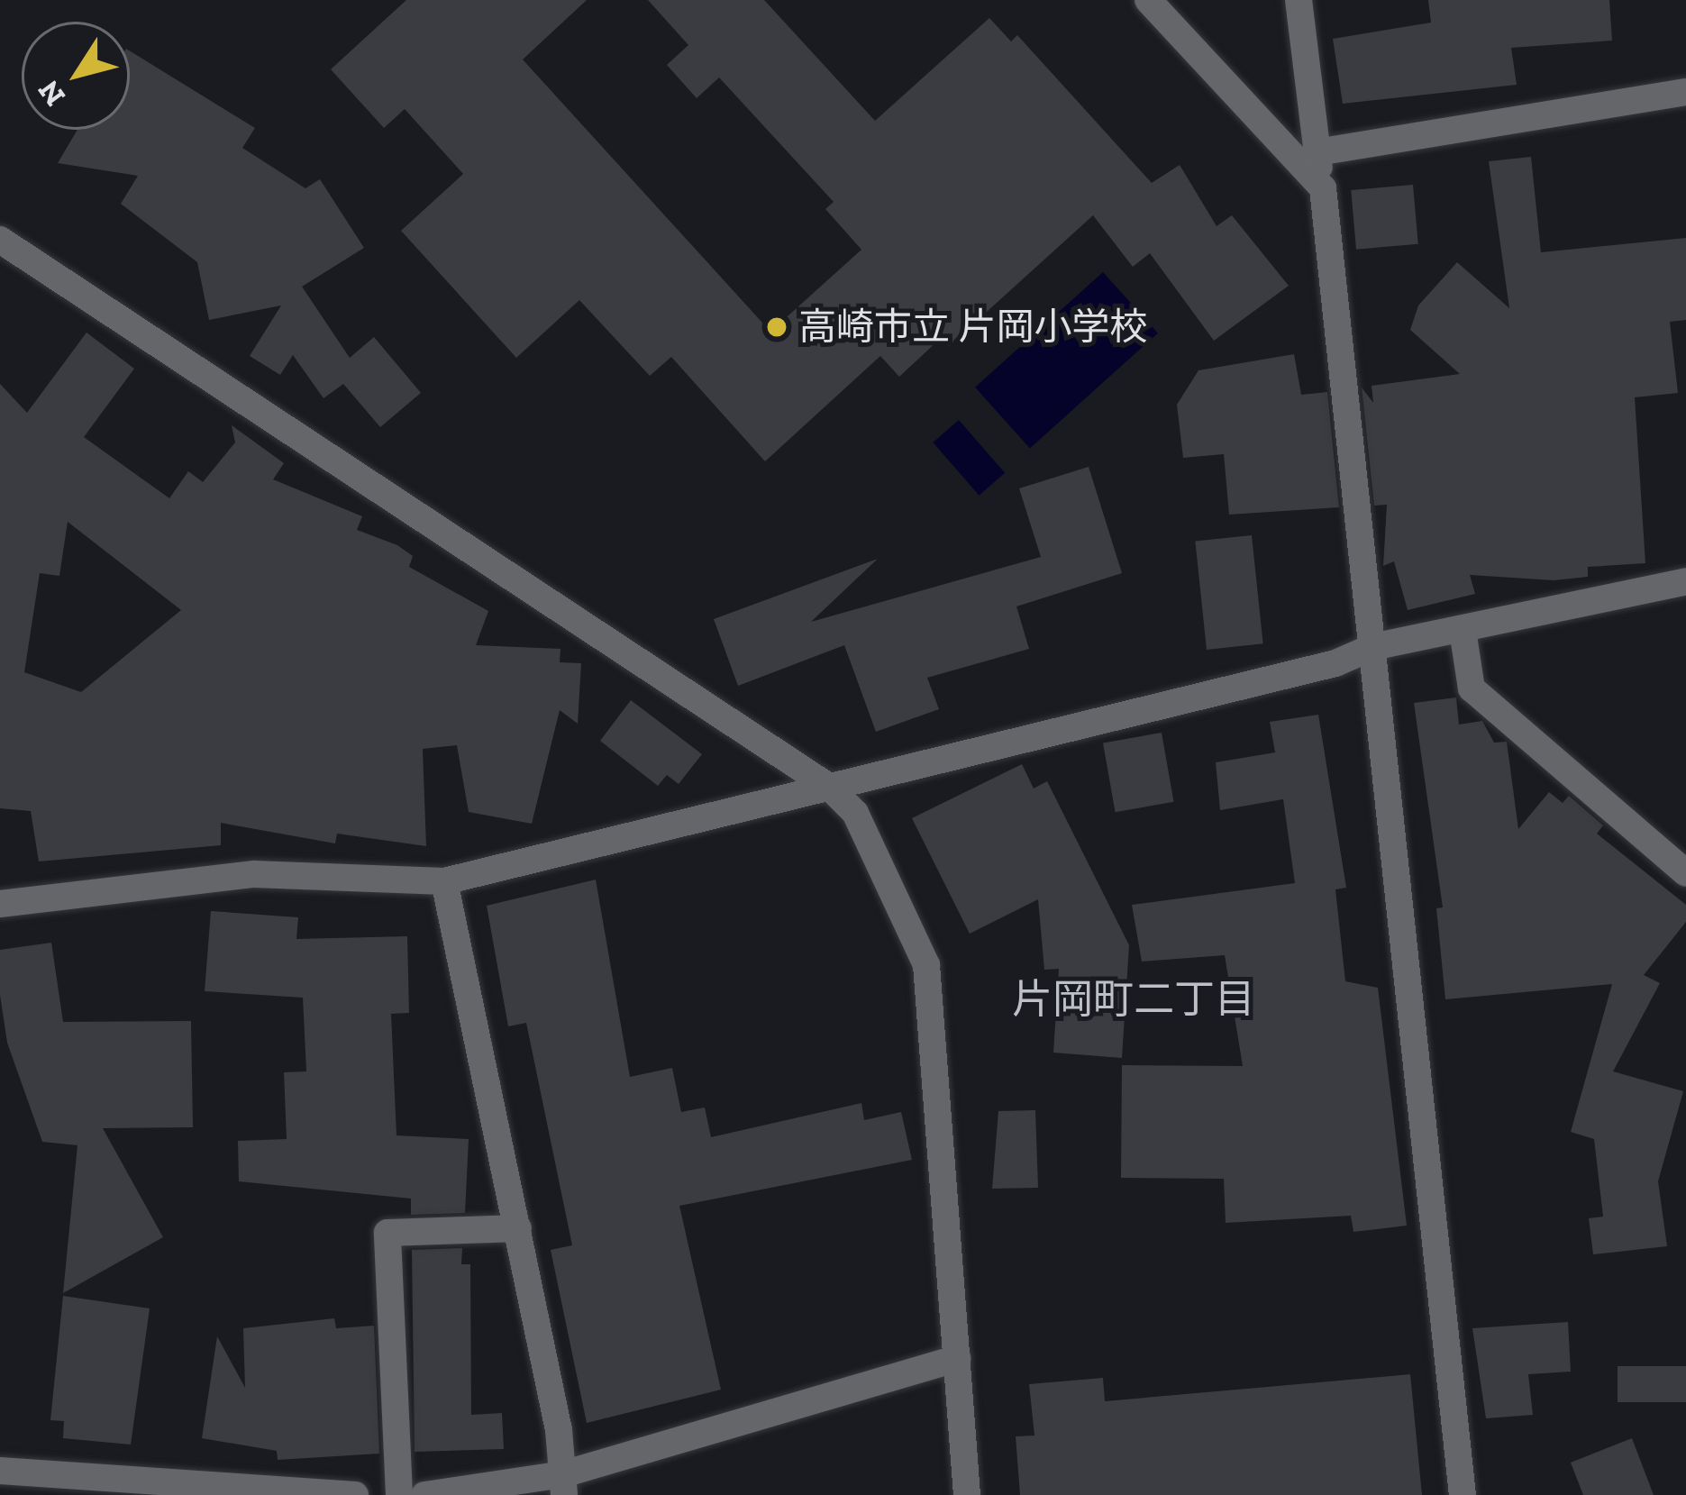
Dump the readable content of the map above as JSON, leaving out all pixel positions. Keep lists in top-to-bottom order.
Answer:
{
  "districts": ["片岡町二丁目"],
  "places": ["高崎市立 片岡小学校"],
  "north": "bottom left"
}
